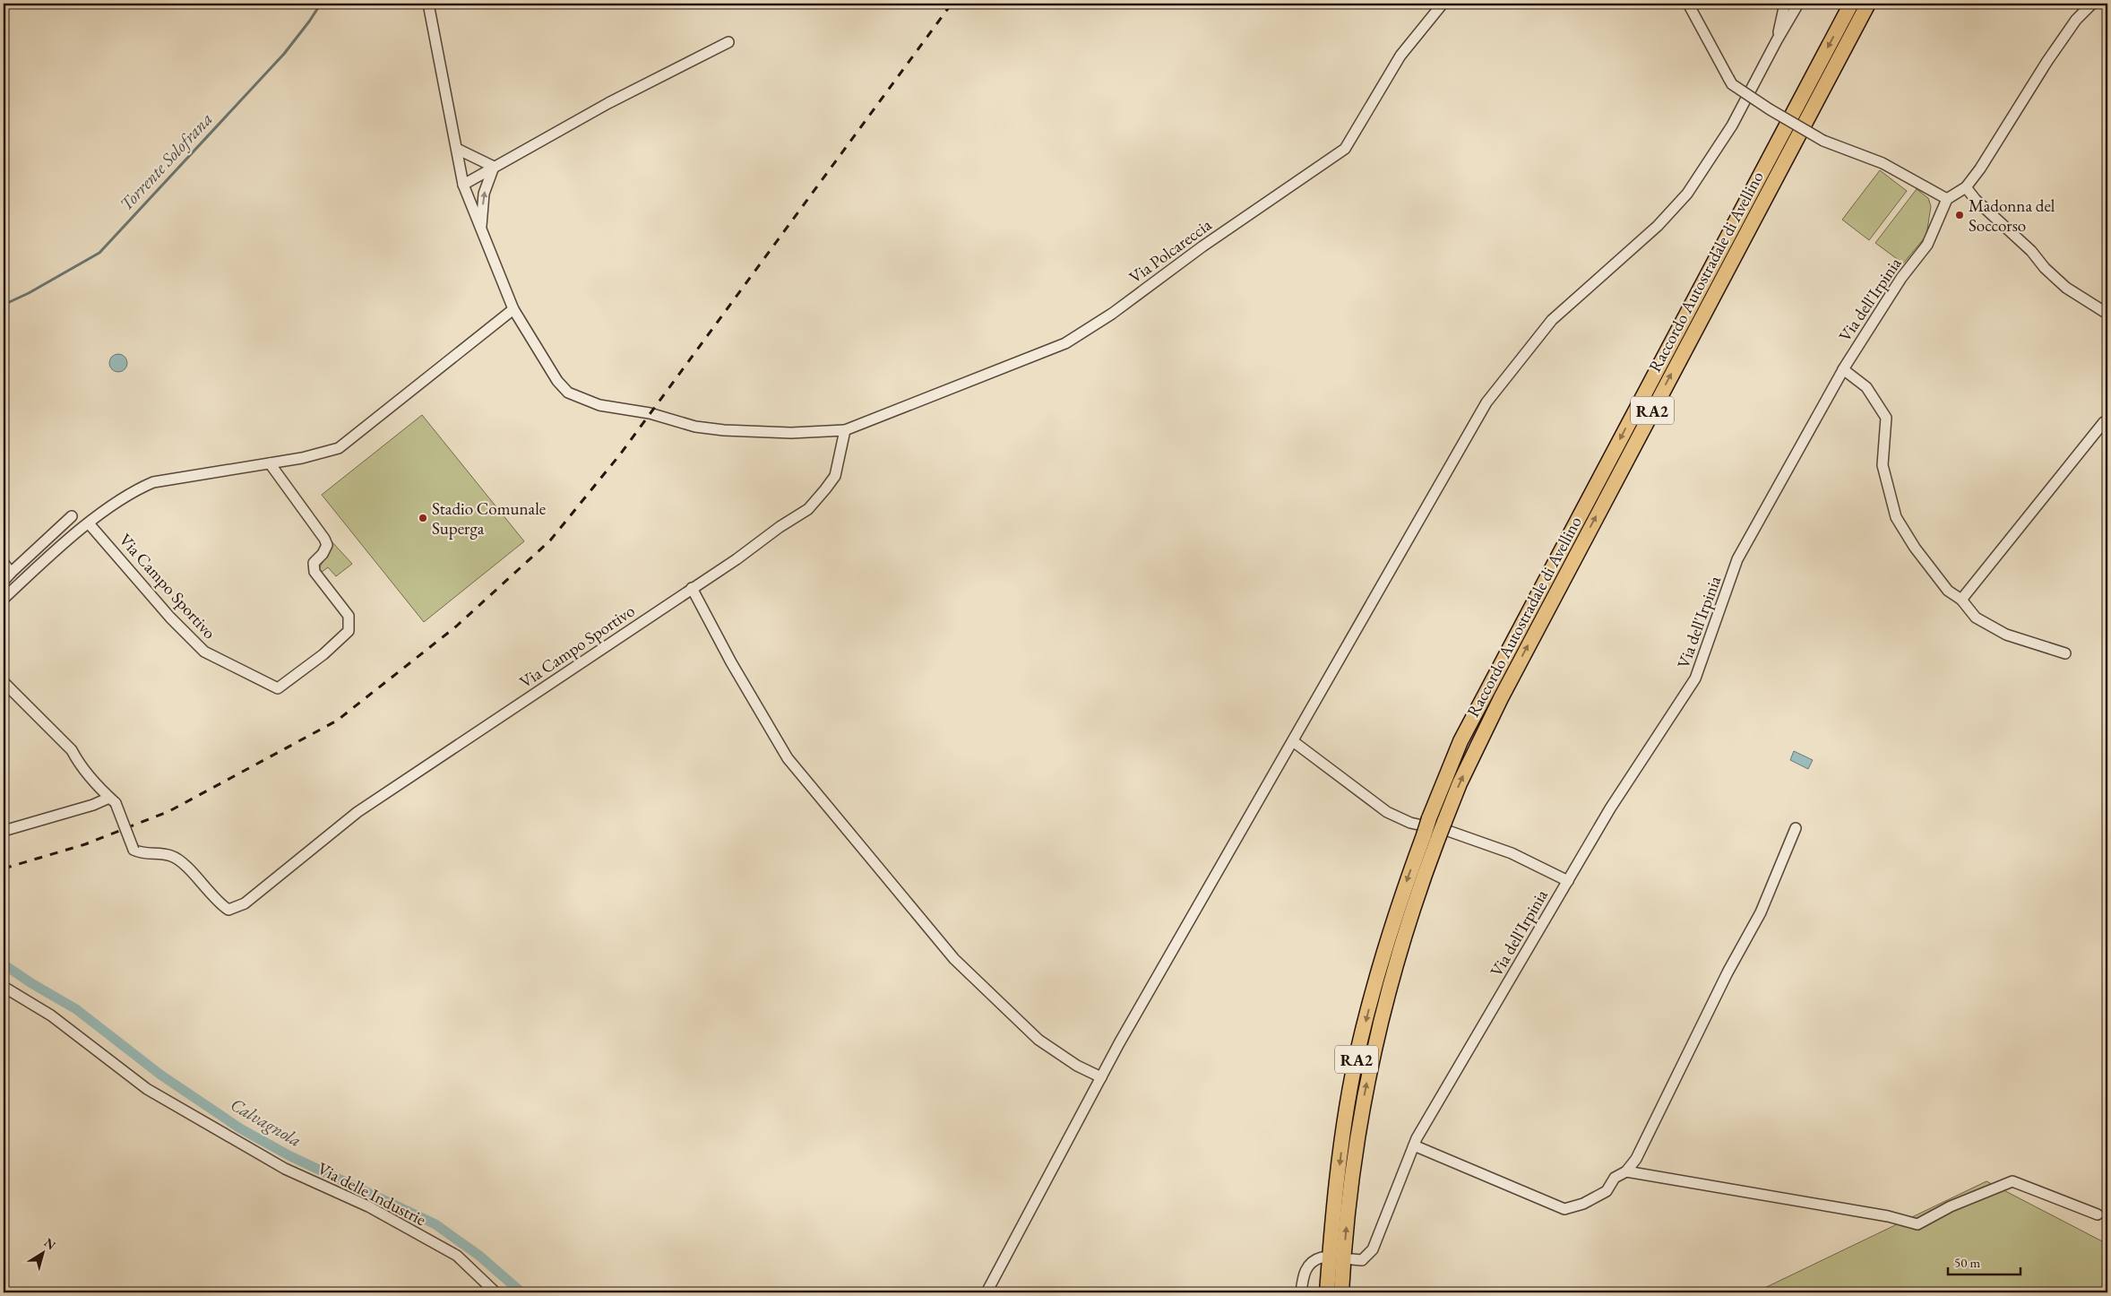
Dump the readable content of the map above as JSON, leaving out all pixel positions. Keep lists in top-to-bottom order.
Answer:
{
  "streets": {
    "highway": ["Raccordo Autostradale di Avellino", "RA2"],
    "street": [
      "Via Polcareccia",
      "Via dell'Irpinia",
      "Via Campo Sportivo",
      "Via delle Industrie"
    ]
  },
  "crossings": [
    ["Via Polcareccia", "Via Campo Sportivo"]
  ],
  "water": ["Torrente Solofrana", "Calvagnola"],
  "places": ["Madonna del Soccorso", "Stadio Comunale Superga"],
  "scale_bar": "50 m",
  "north": "top right"
}
